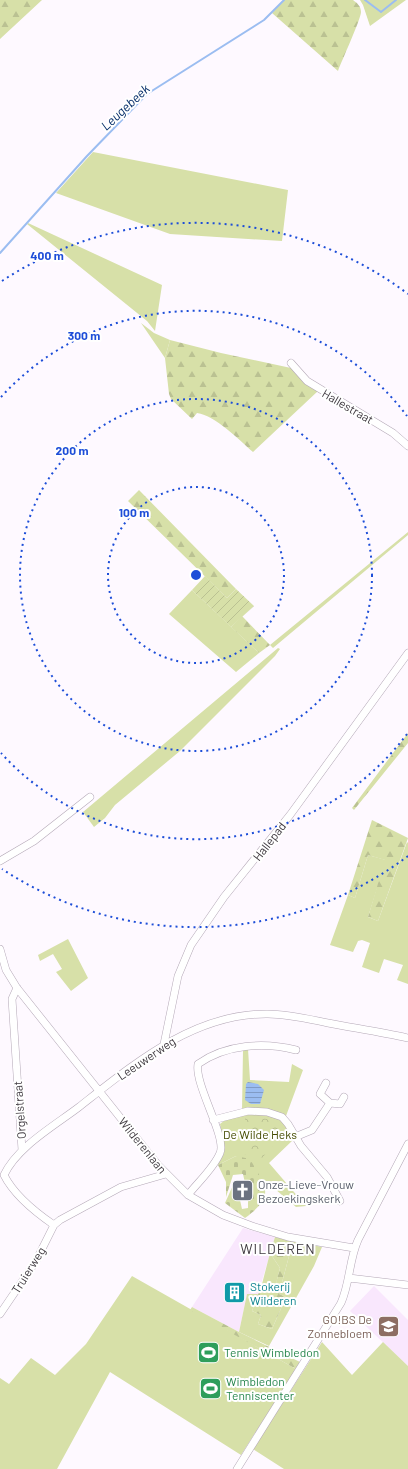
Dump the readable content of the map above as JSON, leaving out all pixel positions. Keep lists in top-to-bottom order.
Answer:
{
  "streets": {
    "street": [
      "Hallestraat",
      "Hallepad",
      "Leeuwerweg",
      "Orgelstraat",
      "Wilderenlaan",
      "Truierweg"
    ]
  },
  "crossings": [
    ["Hallepad", "Leeuwerweg"],
    ["Leeuwerweg", "Orgelstraat"],
    ["Leeuwerweg", "Wilderenlaan"],
    ["Orgelstraat", "Wilderenlaan"],
    ["Orgelstraat", "Truierweg"]
  ],
  "districts": ["WILDEREN"],
  "water": ["Leugebeek"],
  "parks": ["De Wilde Heks"],
  "places": {
    "church": ["Onze-Lieve-Vrouw Bezoekingskerk"],
    "building": ["Stokerij Wilderen"],
    "school or university": ["GO!BS De Zonnebloem"],
    "sports": ["Tennis Wimbledon", "Wimbledon Tenniscenter"]
  },
  "rings": [
    "400 m",
    "300 m",
    "200 m",
    "100 m"
  ]
}
